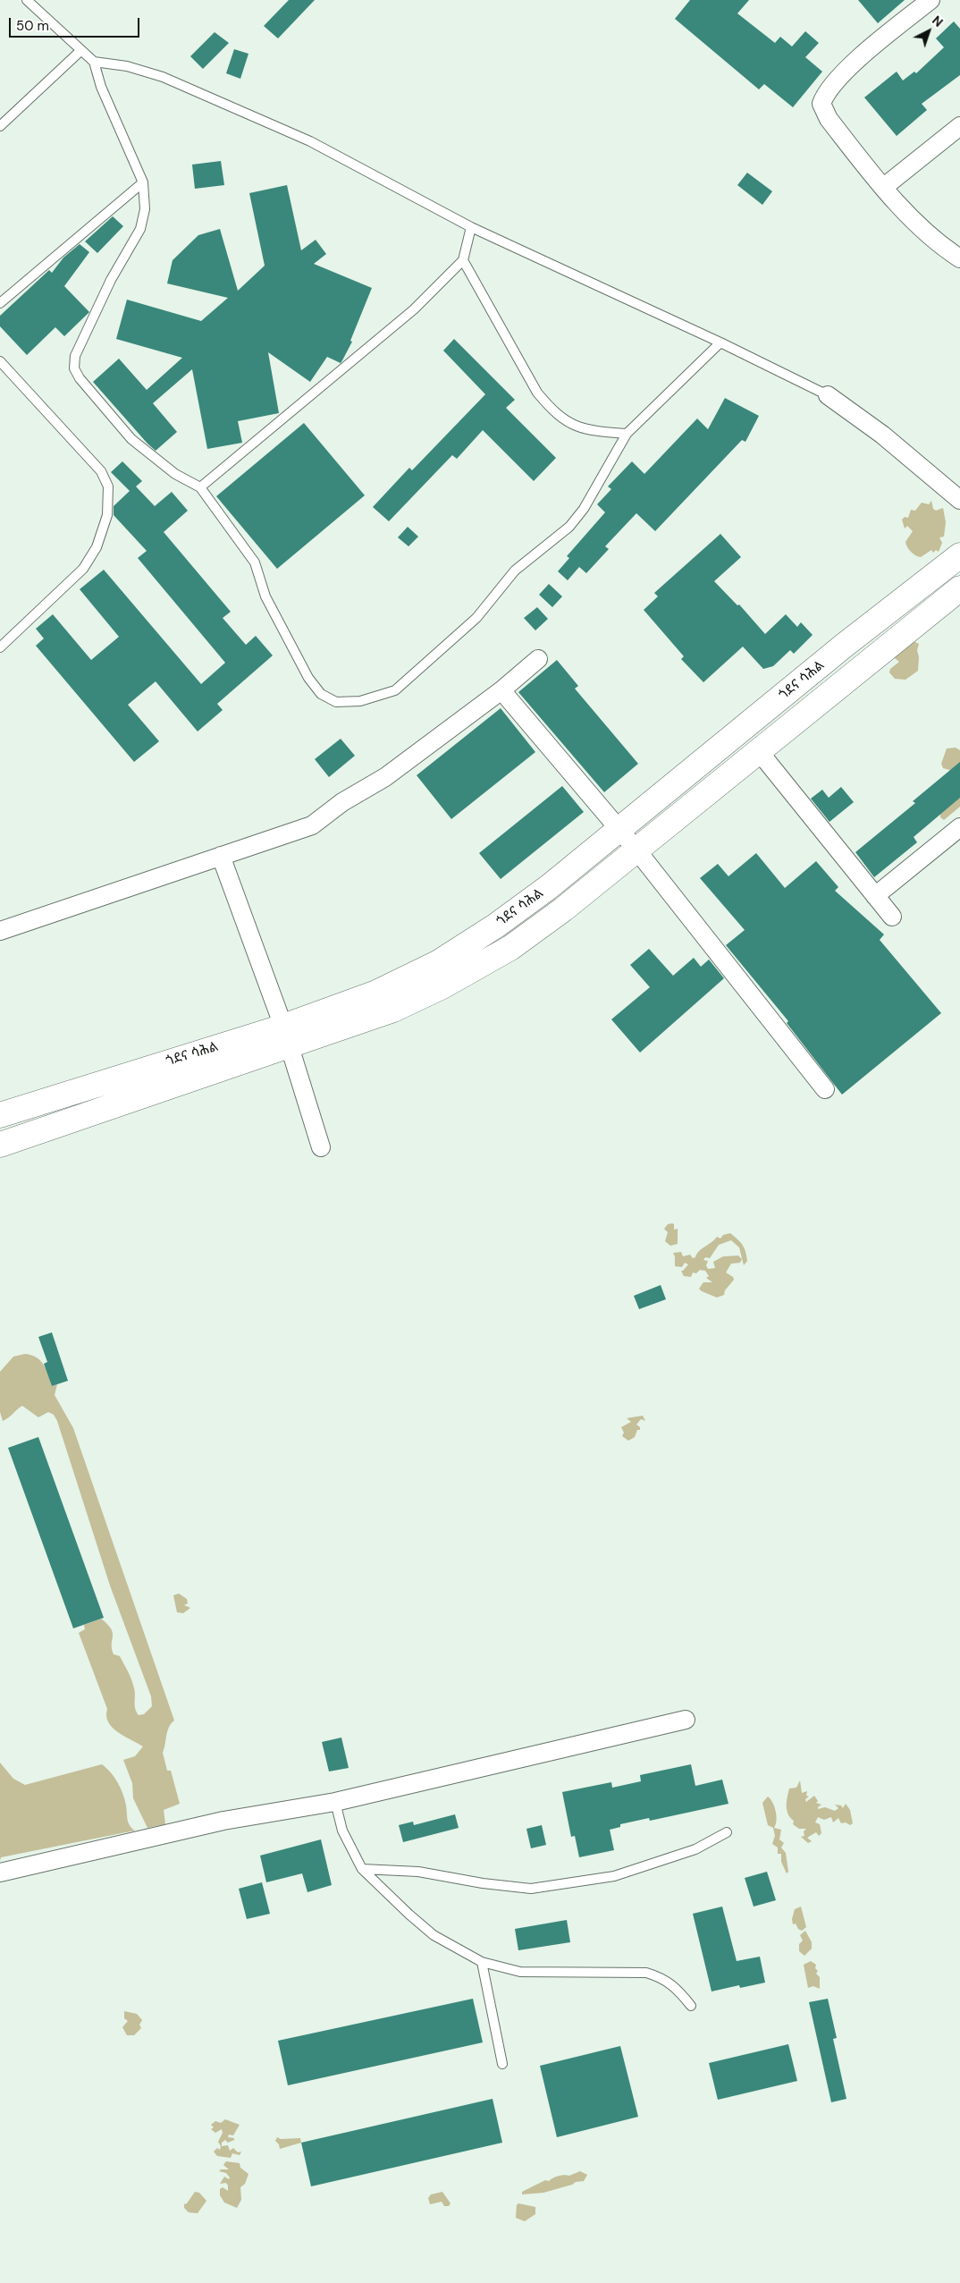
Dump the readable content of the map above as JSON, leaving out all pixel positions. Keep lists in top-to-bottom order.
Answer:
{
  "streets": {
    "highway": ["ጎደና ሳሕል"]
  },
  "scale_bar": "50 m",
  "north": "top right"
}
